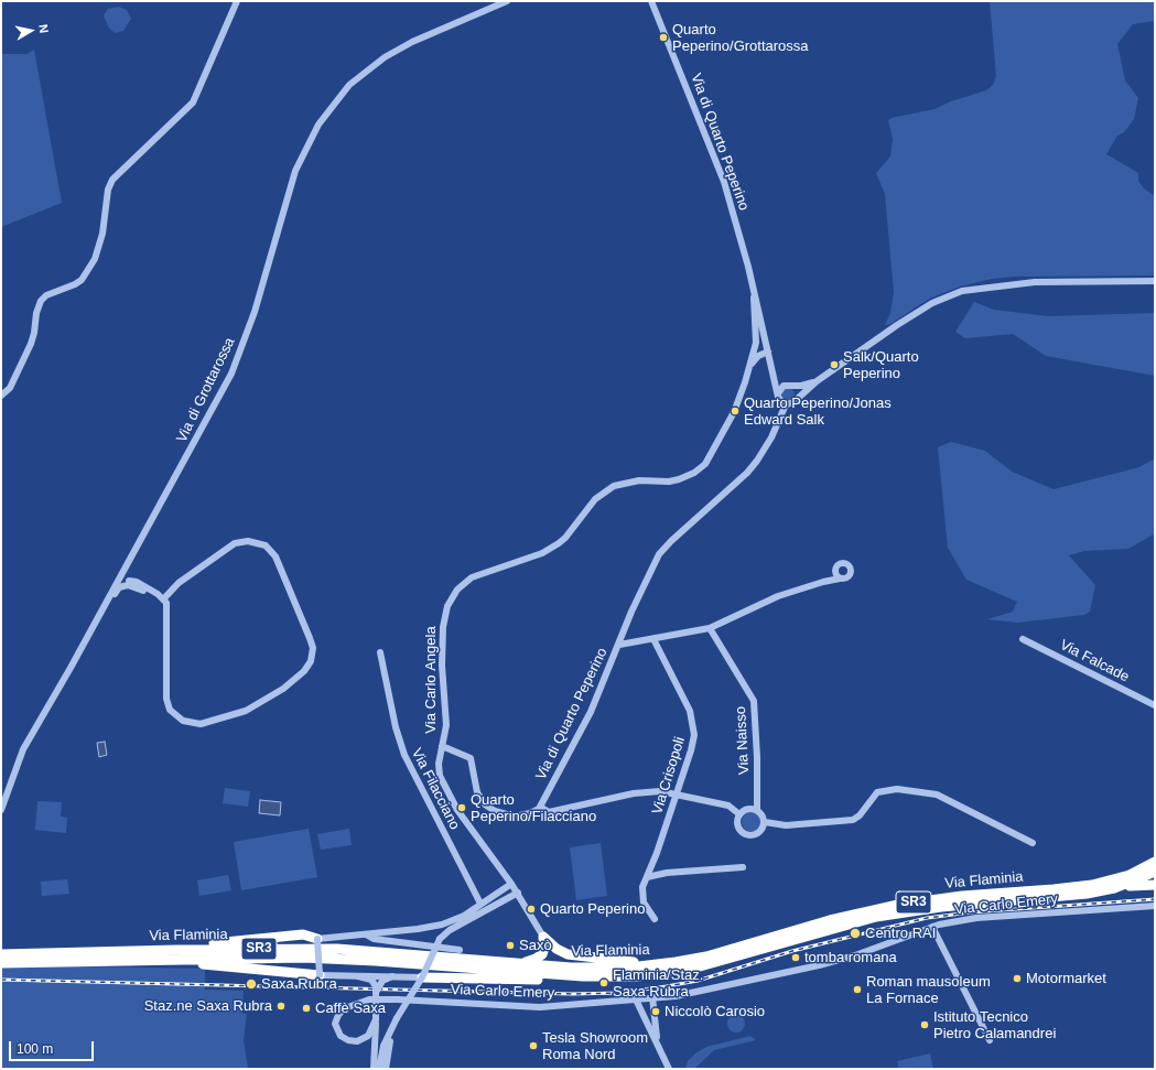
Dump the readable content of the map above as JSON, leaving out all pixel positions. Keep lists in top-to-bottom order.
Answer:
{
  "streets": {
    "highway": ["Via Flaminia", "SR3"],
    "street": [
      "Via di Quarto Peperino",
      "Via di Grottarossa",
      "Via Falcade",
      "Via Carlo Angela",
      "Via Naisso",
      "Via Crisopoli",
      "Via Filacciano",
      "Via Carlo Emery"
    ]
  },
  "places": [
    "Quarto Peperino/Grottarossa",
    "Salk/Quarto Peperino",
    "Quarto Peperino/Jonas Edward Salk",
    "Quarto Peperino/Filacciano",
    "Quarto Peperino",
    "Centro RAI",
    "Saxò",
    "tomba romana",
    "Motormarket",
    "Flaminia/Staz. Saxa Rubra",
    "Saxa Rubra",
    "Roman mausoleum La Fornace",
    "Staz.ne Saxa Rubra",
    "Caffè Saxa",
    "Niccolò Carosio",
    "Istituto Tecnico Pietro Calamandrei",
    "Tesla Showroom Roma Nord"
  ],
  "scale_bar": "100 m",
  "north": "right"
}
